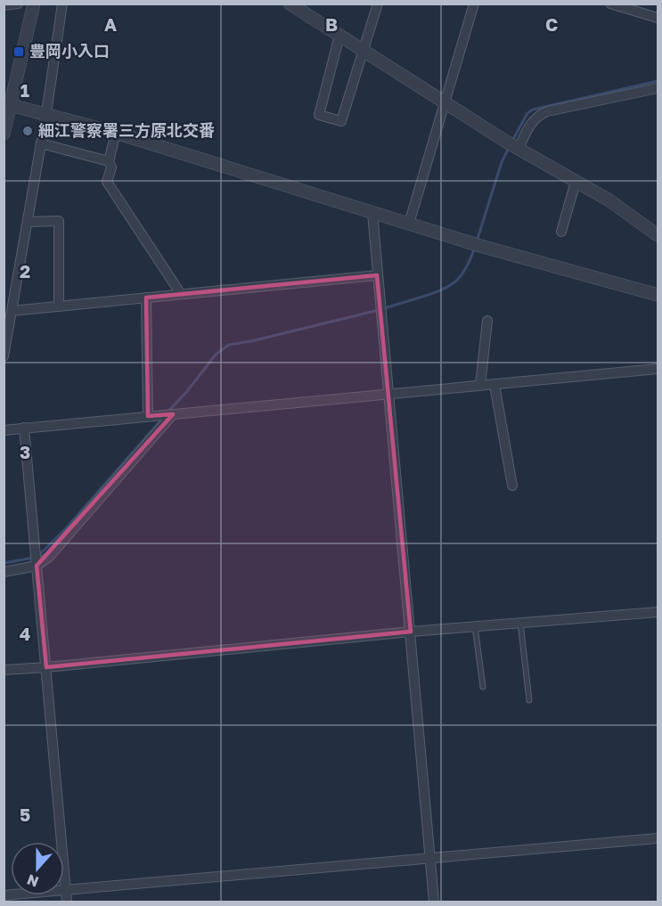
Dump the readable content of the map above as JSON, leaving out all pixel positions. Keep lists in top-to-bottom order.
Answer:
{
  "places": {
    "transit": ["豊岡小入口"],
    "other": ["細江警察署三方原北交番"]
  },
  "north": "bottom",
  "grid": {
    "columns": ["A", "B", "C"],
    "rows": [
      "1",
      "2",
      "3",
      "4",
      "5"
    ]
  }
}
